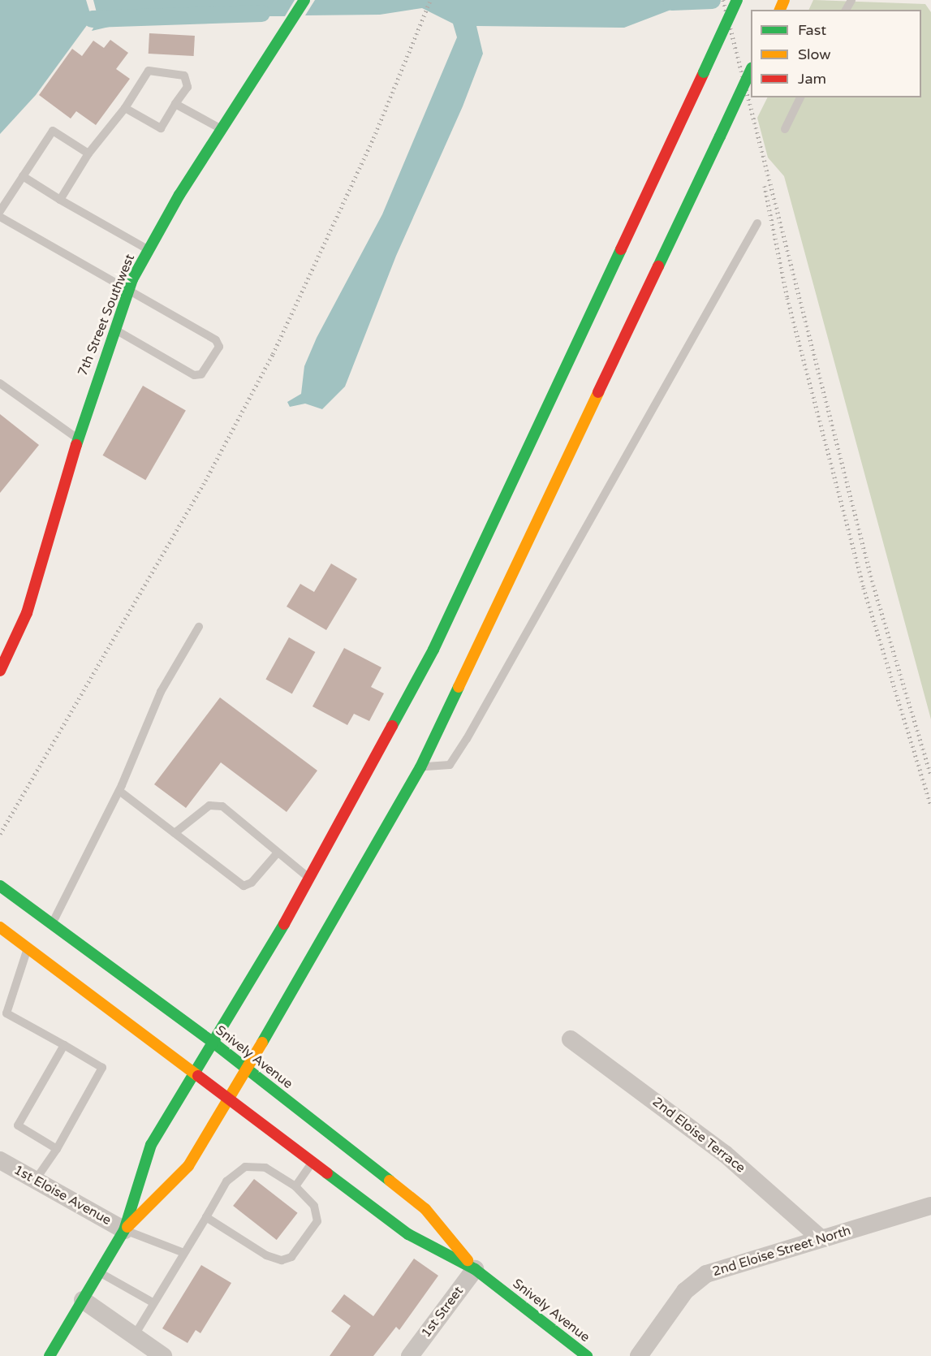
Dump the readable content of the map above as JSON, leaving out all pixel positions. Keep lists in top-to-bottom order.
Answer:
{
  "streets": {
    "main road": ["7th Street Southwest", "Snively Avenue"],
    "street": [
      "2nd Eloise Terrace",
      "1st Eloise Avenue",
      "2nd Eloise Street North",
      "1st Street"
    ]
  },
  "crossings": [
    ["Snively Avenue", "1st Street"],
    ["2nd Eloise Terrace", "2nd Eloise Street North"]
  ],
  "legend": ["Fast", "Slow", "Jam"]
}
